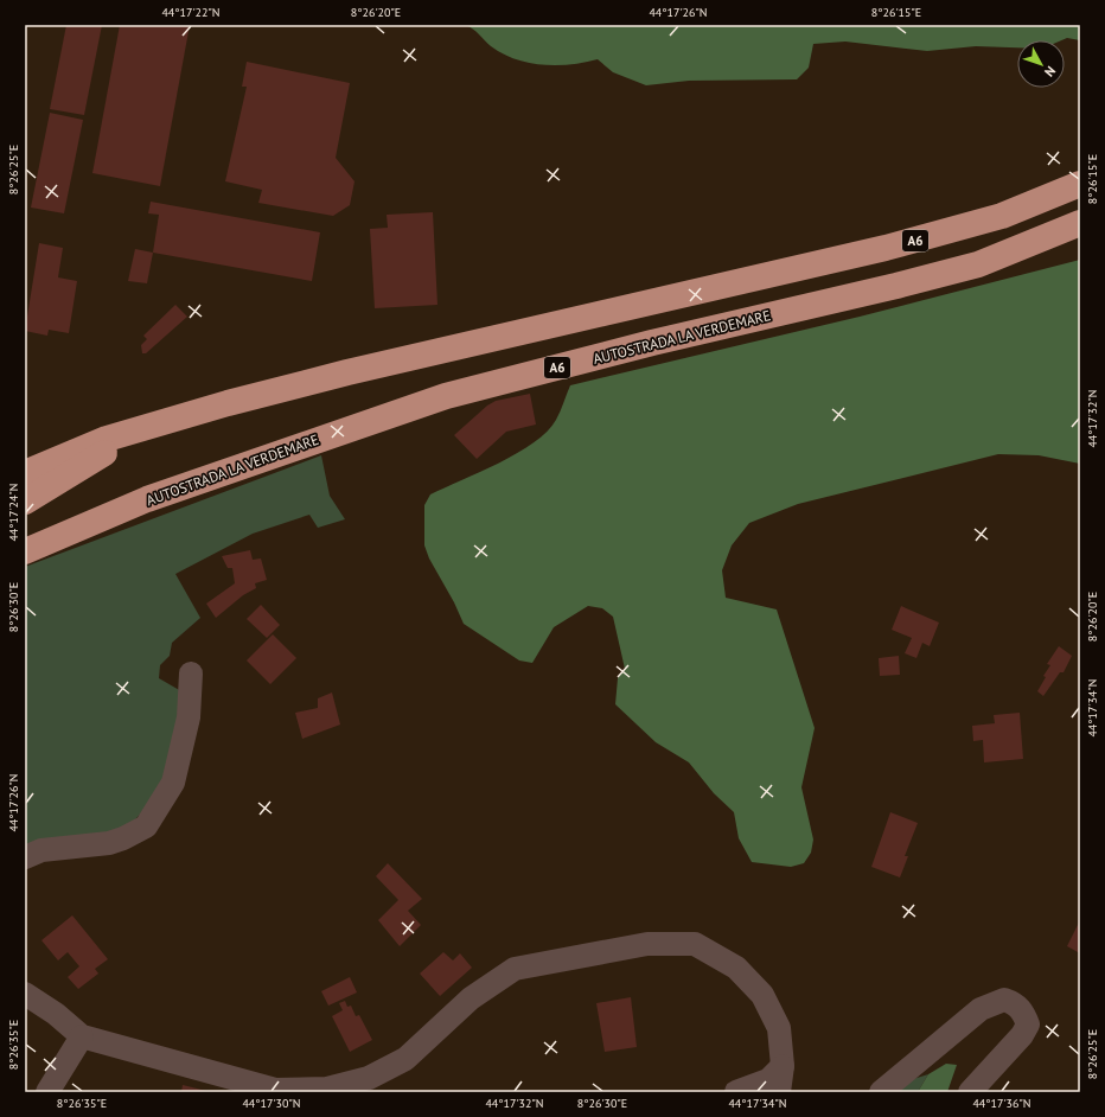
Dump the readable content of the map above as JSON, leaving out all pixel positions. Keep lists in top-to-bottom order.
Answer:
{
  "streets": {
    "highway": ["A6", "AUTOSTRADA LA VERDEMARE"]
  },
  "north": "bottom right",
  "coordinates": [
    "44°17'22\"N",
    "8°26'20\"E",
    "44°17'26\"N",
    "8°26'15\"E",
    "8°26'25\"E",
    "44°17'32\"N",
    "44°17'24\"N",
    "8°26'30\"E",
    "44°17'34\"N",
    "8°26'35\"E",
    "44°17'30\"N",
    "44°17'36\"N"
  ]
}
